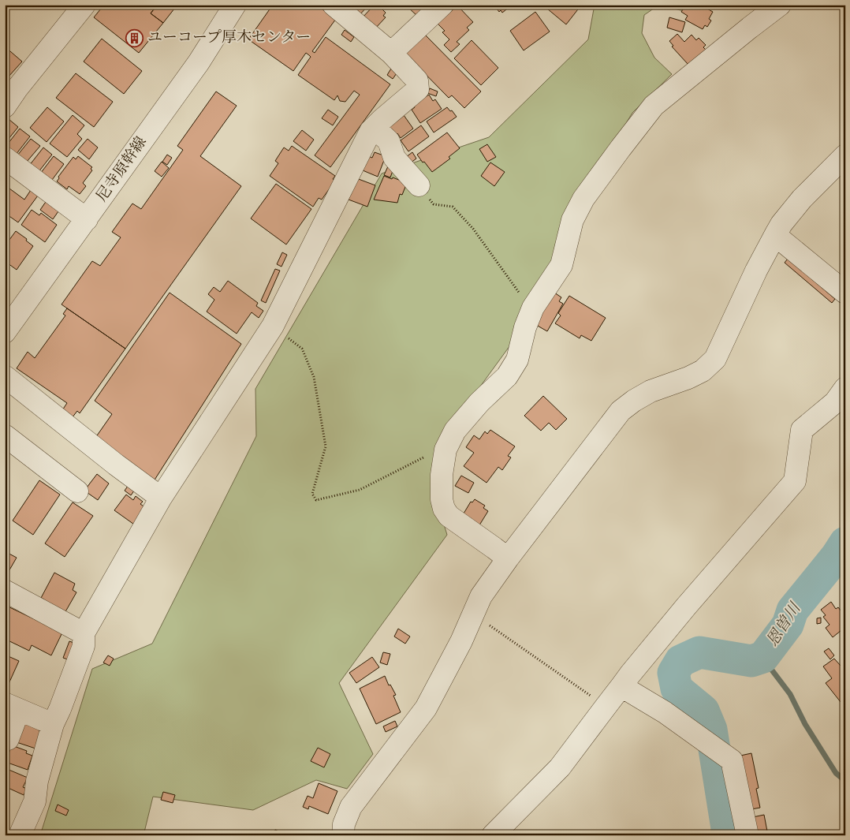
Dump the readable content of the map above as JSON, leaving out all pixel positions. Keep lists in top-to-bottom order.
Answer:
{
  "streets": {
    "street": ["尼寺原幹線"]
  },
  "water": ["恩曽川"],
  "places": {
    "building": ["ユーコープ厚木センター"]
  }
}
